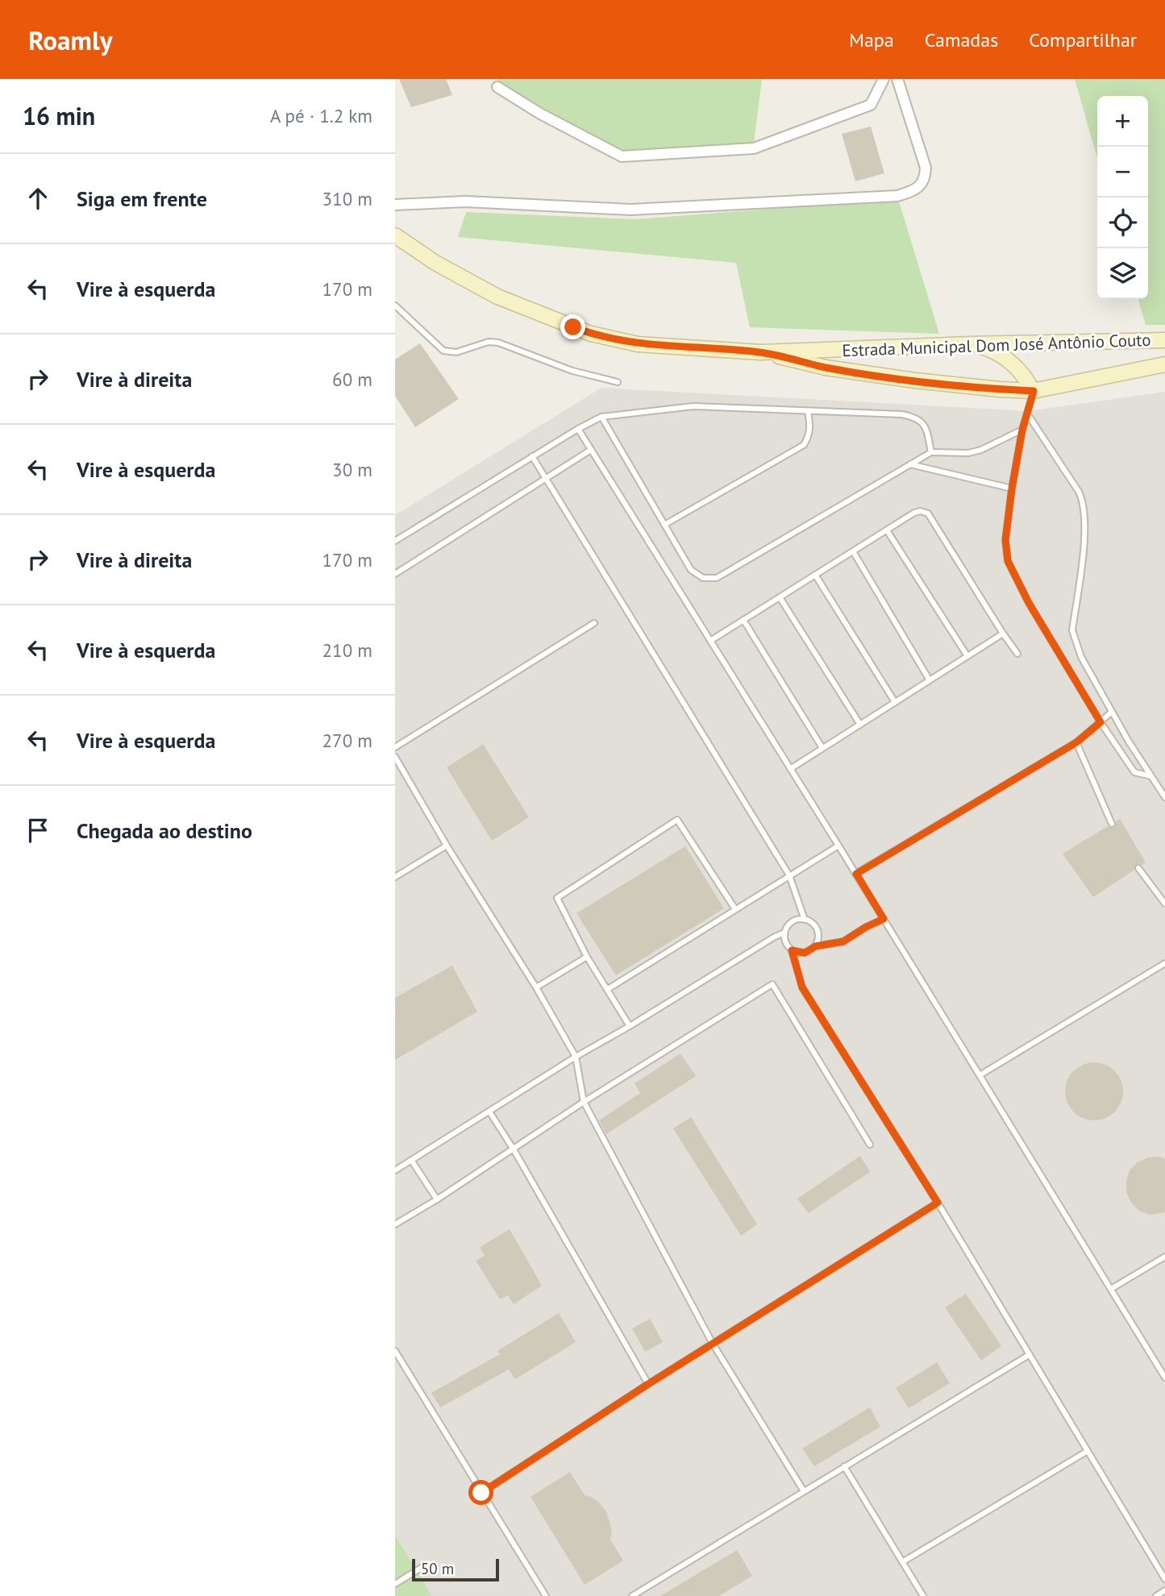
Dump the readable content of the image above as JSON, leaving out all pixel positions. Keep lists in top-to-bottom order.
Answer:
{
  "streets": {
    "main road": ["Estrada Municipal Dom José Antônio Couto"]
  },
  "scale_bar": "50 m",
  "page": {
    "header": "Roamly",
    "nav": ["Mapa", "Camadas", "Compartilhar"],
    "heading": ["16 min", "A pé · 1.2 km"],
    "map_buttons": ["+", "−"],
    "list": [
      ["Siga em frente", "310 m"],
      ["Vire à esquerda", "170 m"],
      ["Vire à direita", "60 m"],
      ["Vire à esquerda", "30 m"],
      ["Vire à direita", "170 m"],
      ["Vire à esquerda", "210 m"],
      ["Vire à esquerda", "270 m"],
      "Chegada ao destino"
    ],
    "scale": "50 m"
  }
}
